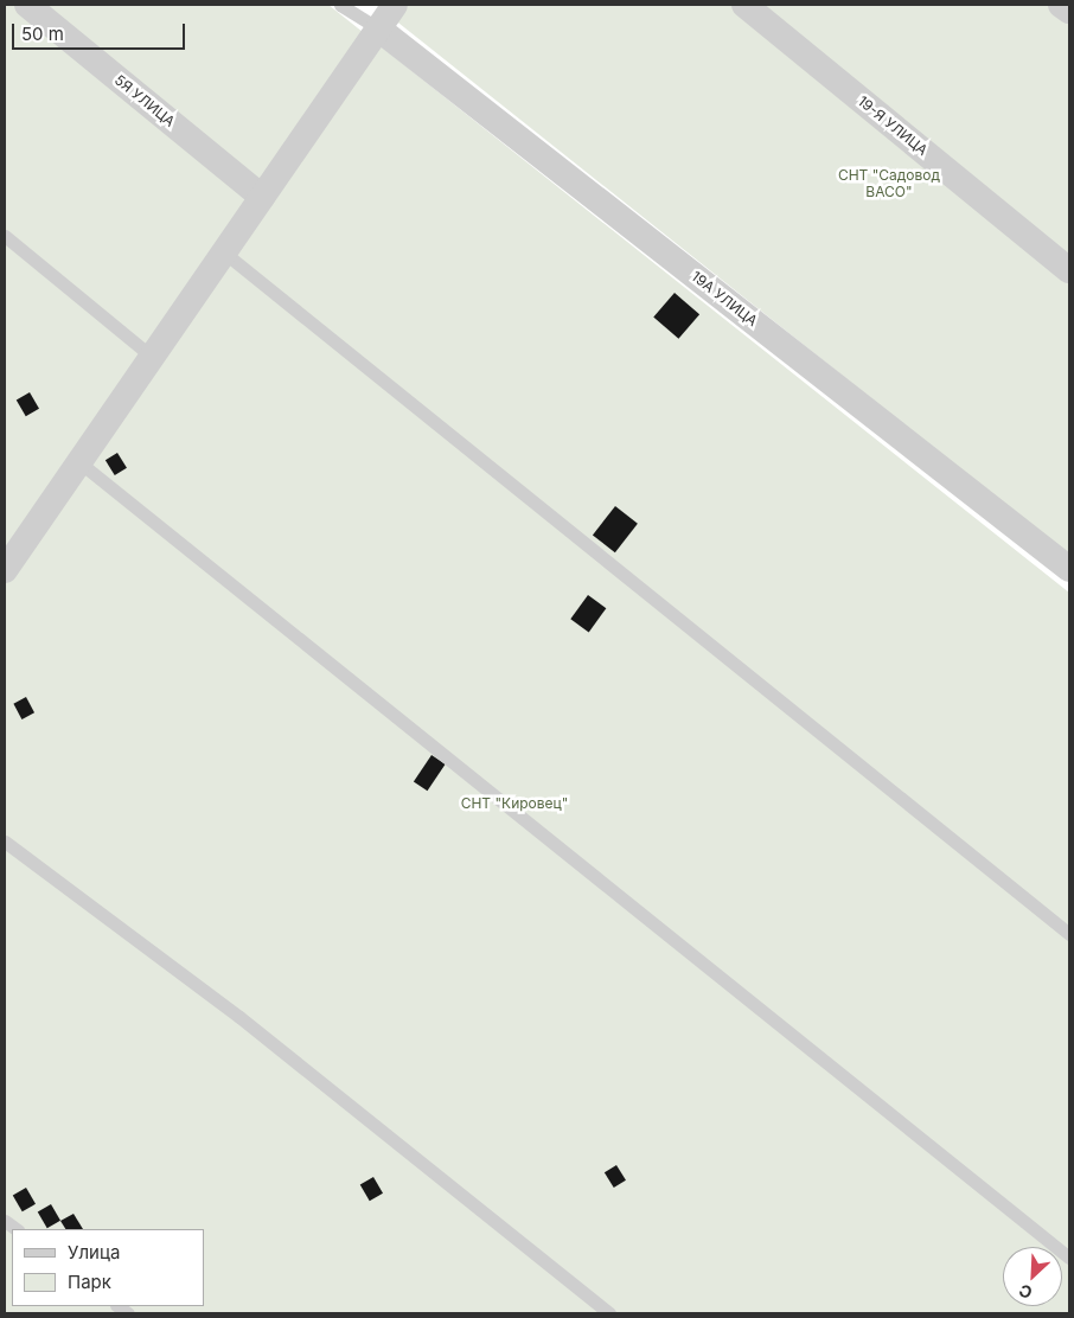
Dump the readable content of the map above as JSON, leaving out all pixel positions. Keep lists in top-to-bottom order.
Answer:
{
  "streets": {
    "street": ["5Я УЛИЦА", "19-Я УЛИЦА", "19А УЛИЦА"]
  },
  "parks": ["СНТ \"Садовод ВАСО\"", "СНТ \"Кировец\""],
  "legend": ["Улица", "Парк"],
  "scale_bar": "50 m",
  "north": "bottom left"
}
